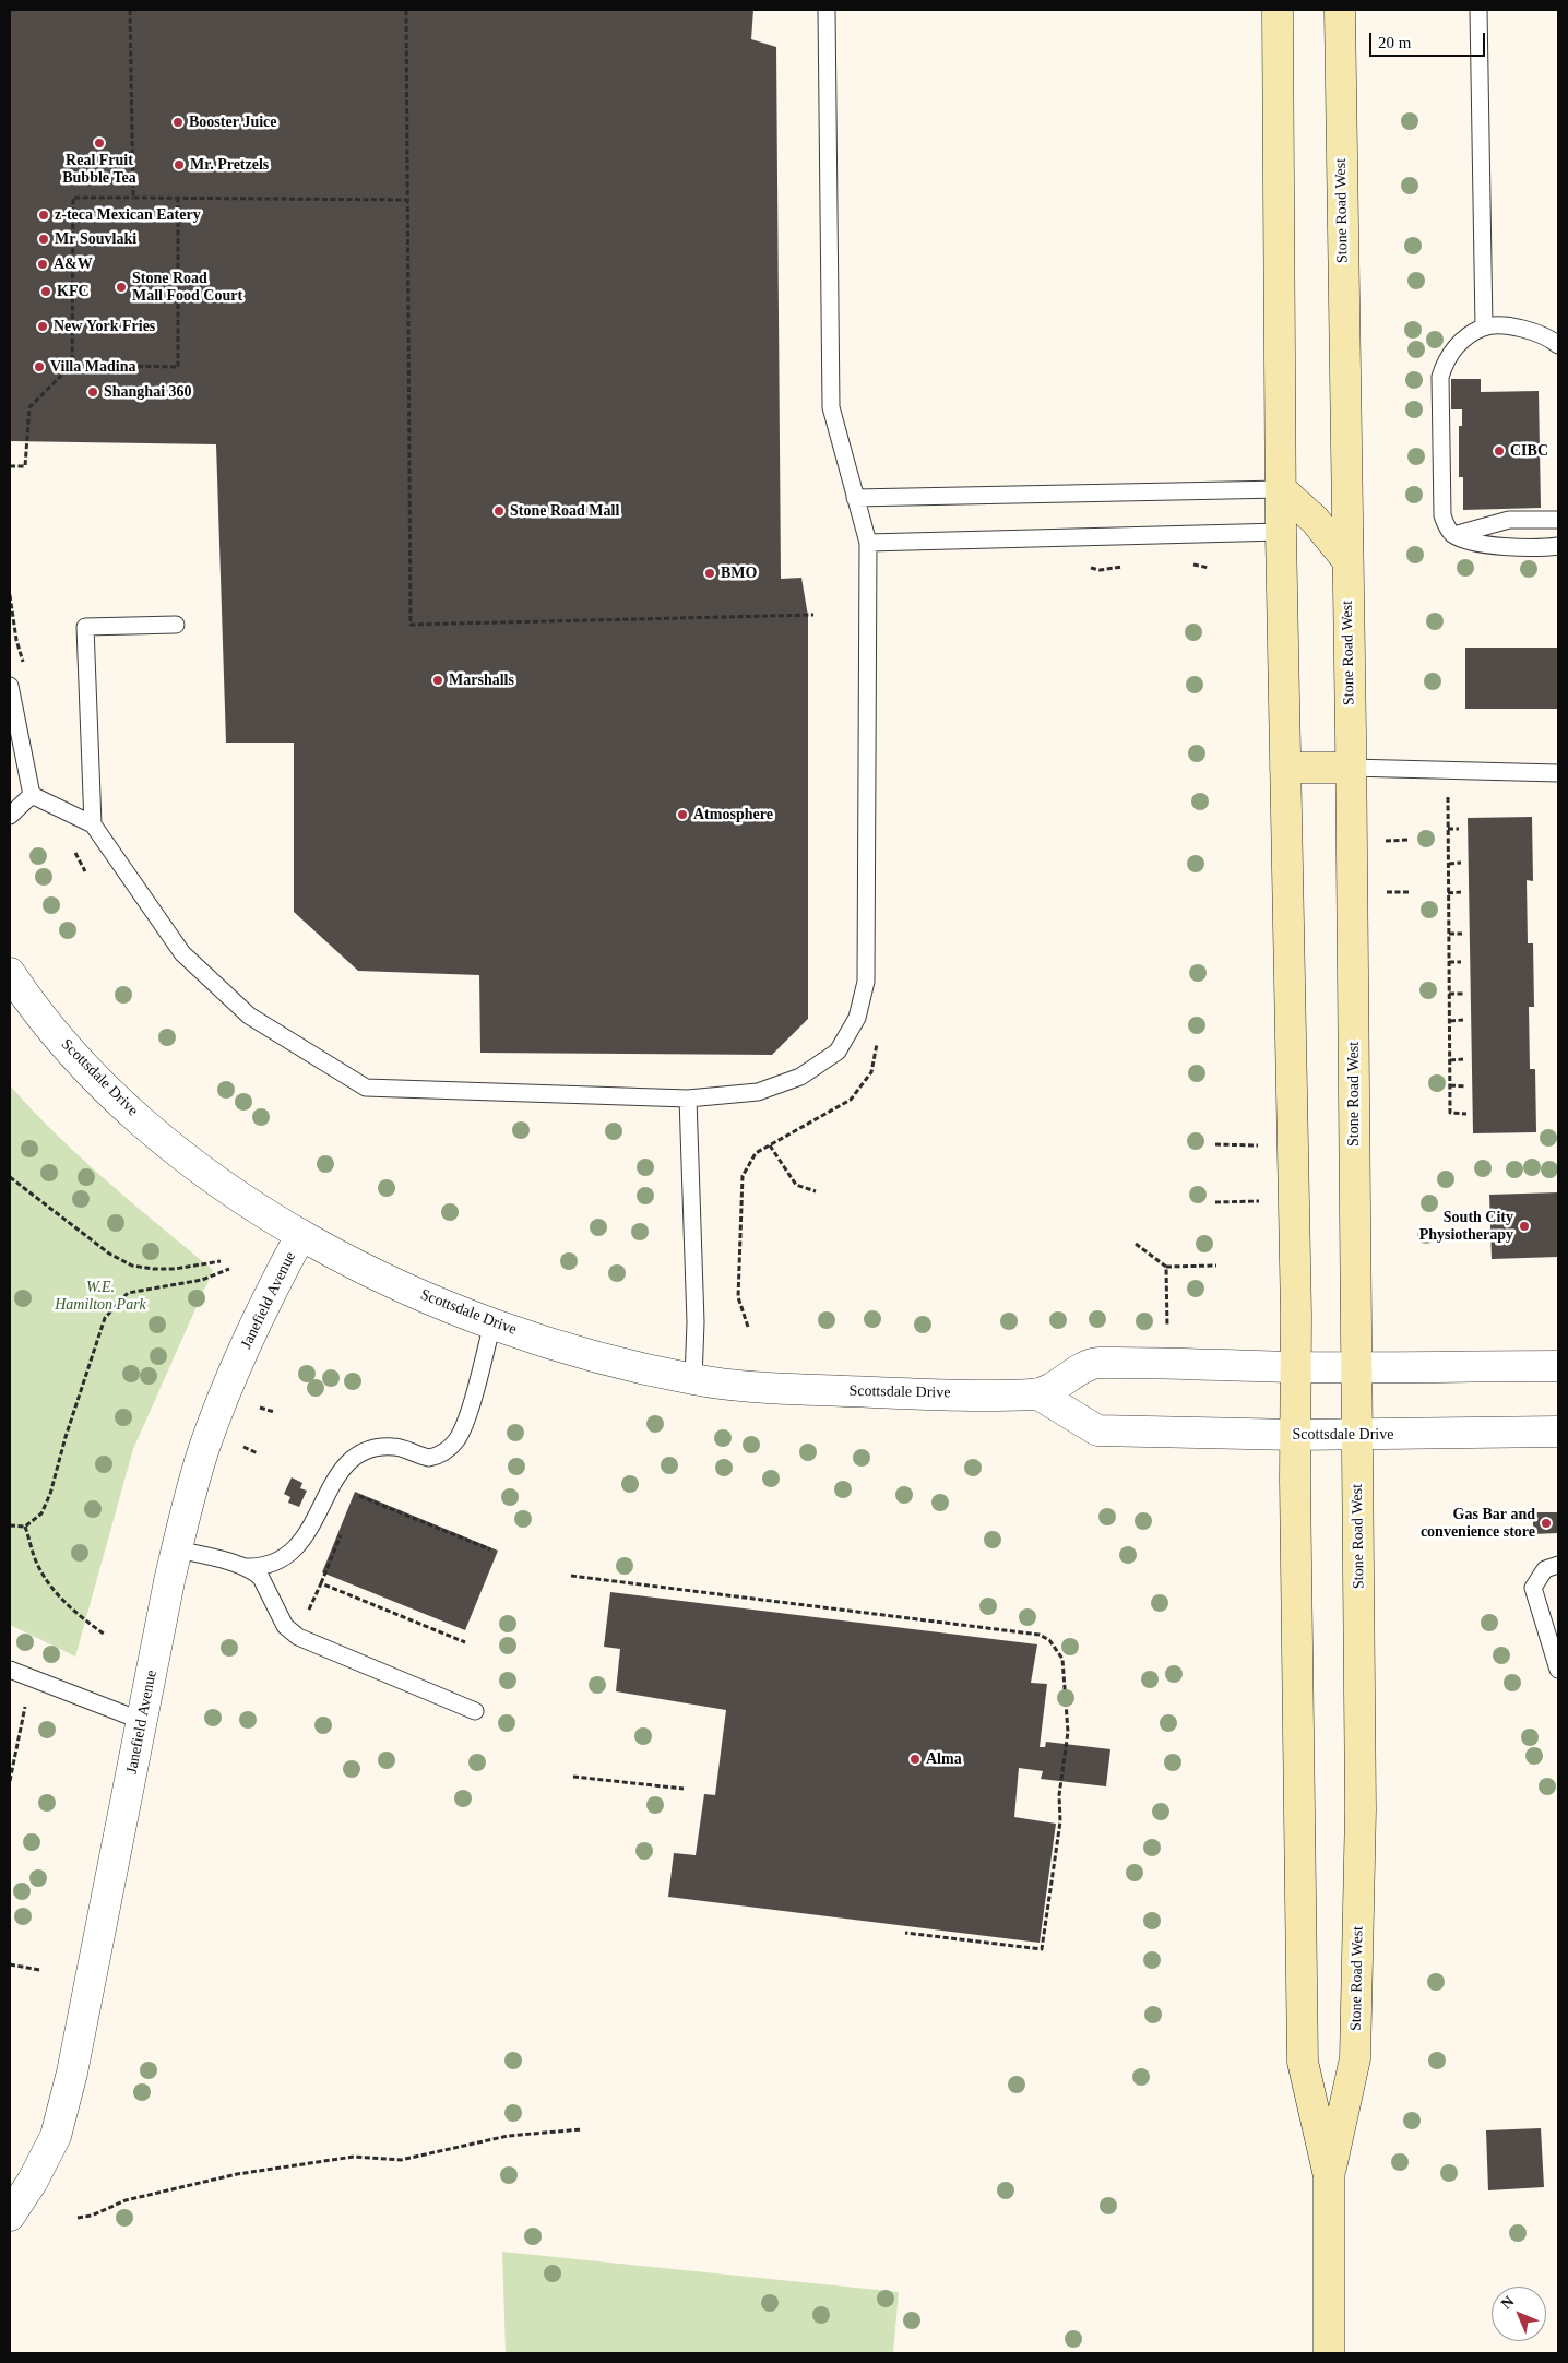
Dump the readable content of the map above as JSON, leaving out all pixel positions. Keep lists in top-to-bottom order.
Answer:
{
  "streets": {
    "main road": ["Stone Road West"],
    "street": ["Scottsdale Drive", "Janefield Avenue"]
  },
  "crossings": [
    ["Stone Road West", "Scottsdale Drive"],
    ["Scottsdale Drive", "Janefield Avenue"]
  ],
  "parks": ["W.E. Hamilton Park"],
  "places": [
    "Booster Juice",
    "Real Fruit Bubble Tea",
    "Mr. Pretzels",
    "z-teca Mexican Eatery",
    "Mr Souvlaki",
    "A&W",
    "Stone Road Mall Food Court",
    "KFC",
    "New York Fries",
    "Villa Madina",
    "Shanghai 360",
    "CIBC",
    "Stone Road Mall",
    "BMO",
    "Marshalls",
    "Atmosphere",
    "South City Physiotherapy",
    "Gas Bar and convenience store",
    "Alma"
  ],
  "scale_bar": "20 m",
  "north": "top left"
}
